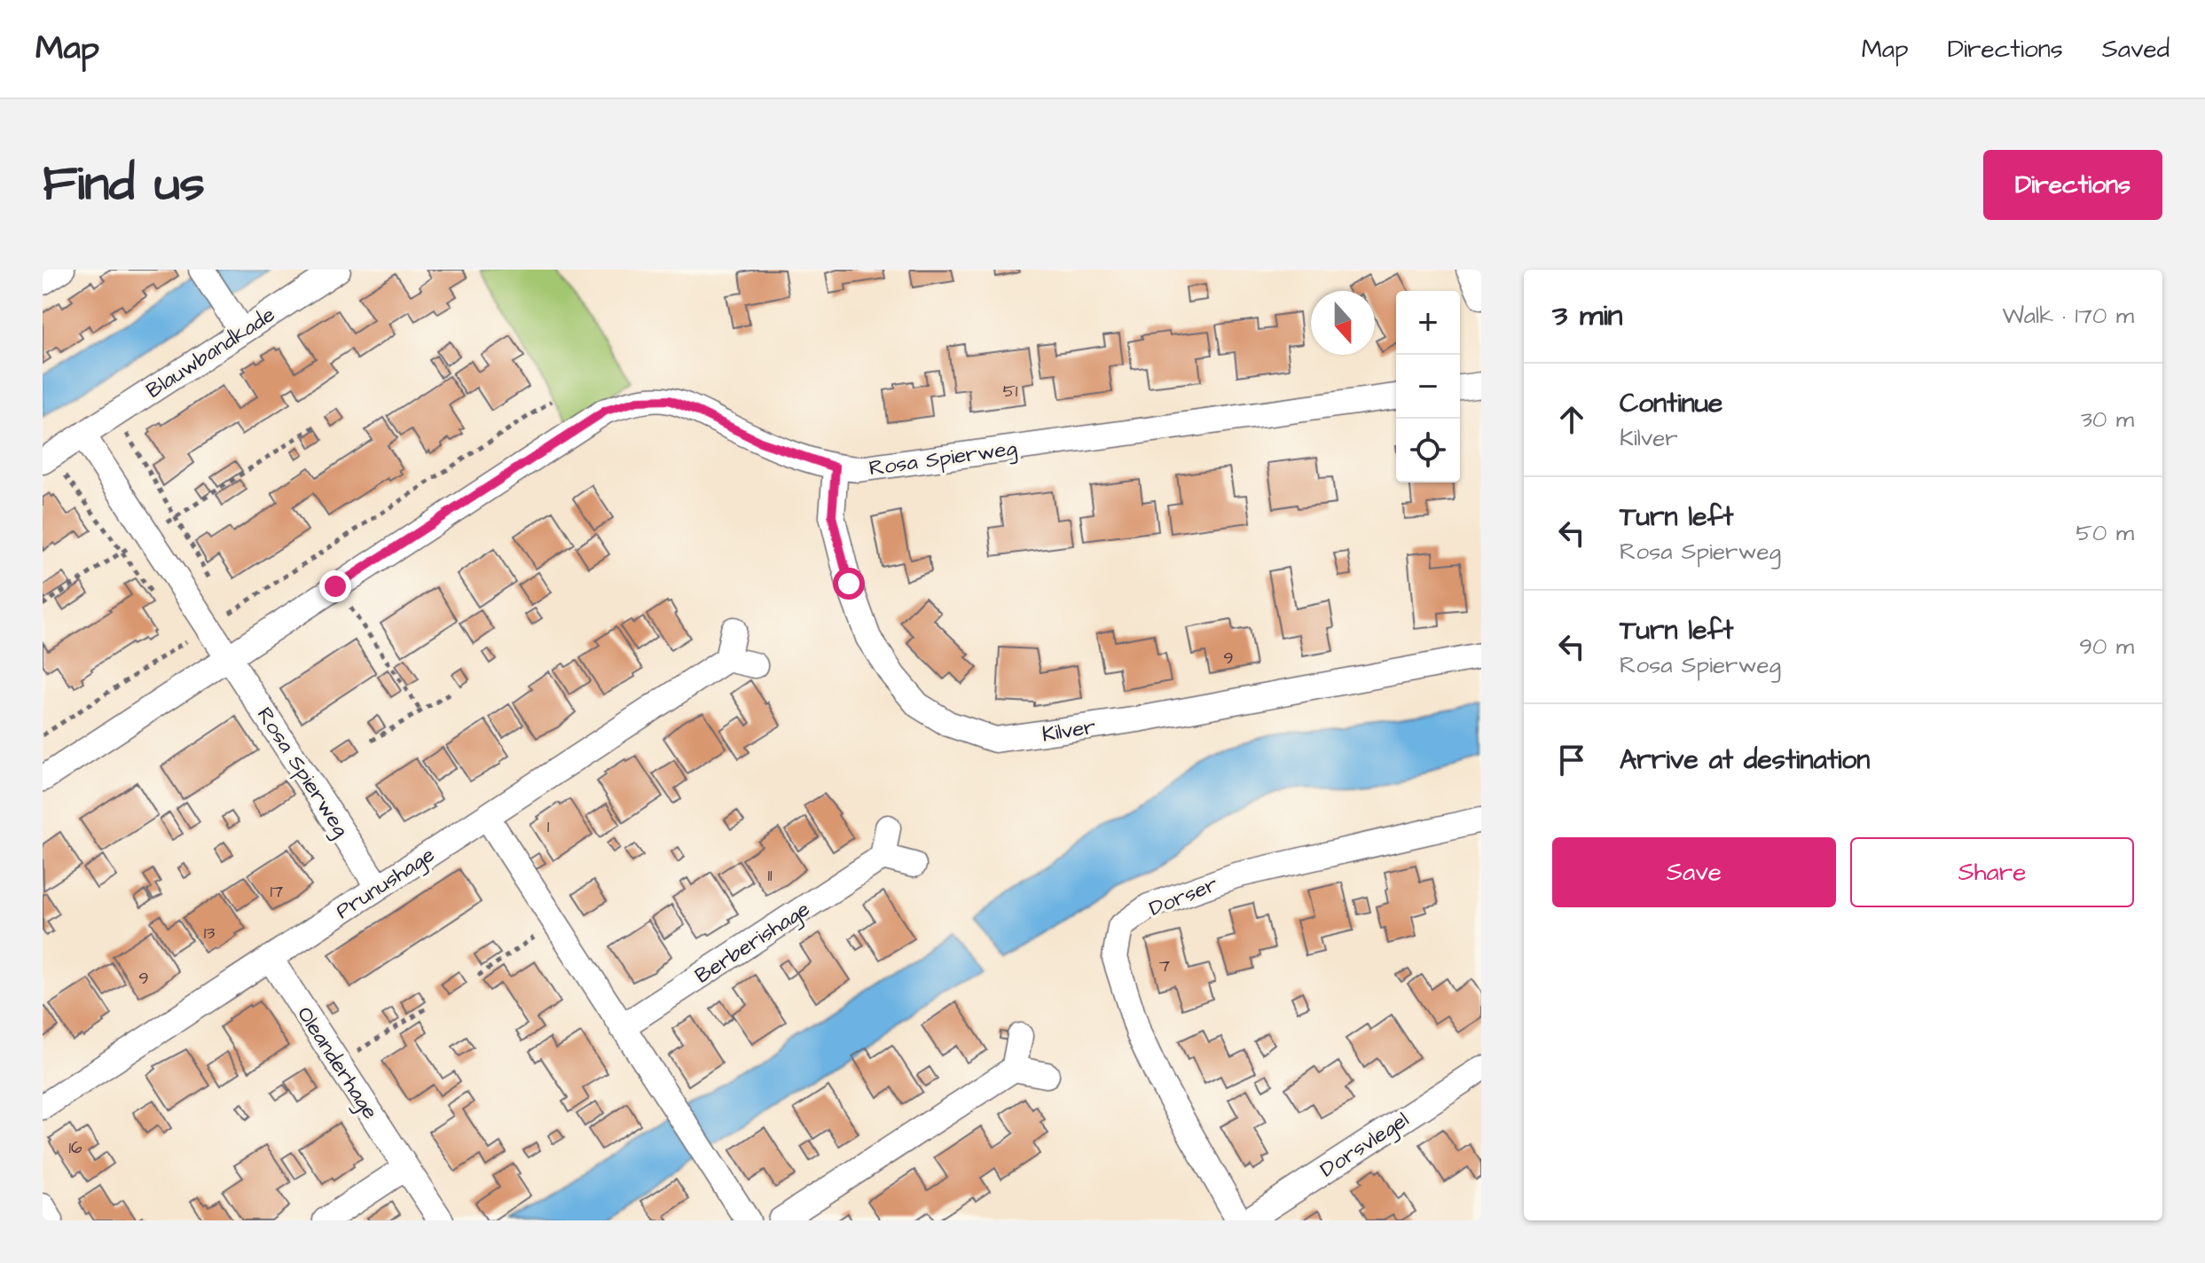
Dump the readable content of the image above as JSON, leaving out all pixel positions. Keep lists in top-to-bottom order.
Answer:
{
  "streets": {
    "street": [
      "Blauwbandkade",
      "Rosa Spierweg",
      "Kilver",
      "Prunushage",
      "Dorser",
      "Berberishage",
      "Oleanderhage",
      "Dorsvlegel"
    ]
  },
  "crossings": [
    ["Rosa Spierweg", "Kilver"],
    ["Rosa Spierweg", "Prunushage"],
    ["Prunushage", "Oleanderhage"]
  ],
  "house_numbers": [
    "51",
    "9",
    "1",
    "11",
    "17",
    "13",
    "7",
    "9",
    "16"
  ],
  "north": "bottom",
  "page": {
    "header": "Map",
    "nav": ["Map", "Directions", "Saved"],
    "title": "Find us",
    "buttons": [
      "Directions",
      ["Save", "Share"]
    ],
    "heading": ["3 min", "Walk · 170 m"],
    "map_buttons": ["+", "−"],
    "list": [
      ["Continue", "Kilver", "30 m"],
      ["Turn left", "Rosa Spierweg", "50 m"],
      ["Turn left", "Rosa Spierweg", "90 m"],
      "Arrive at destination"
    ]
  }
}
